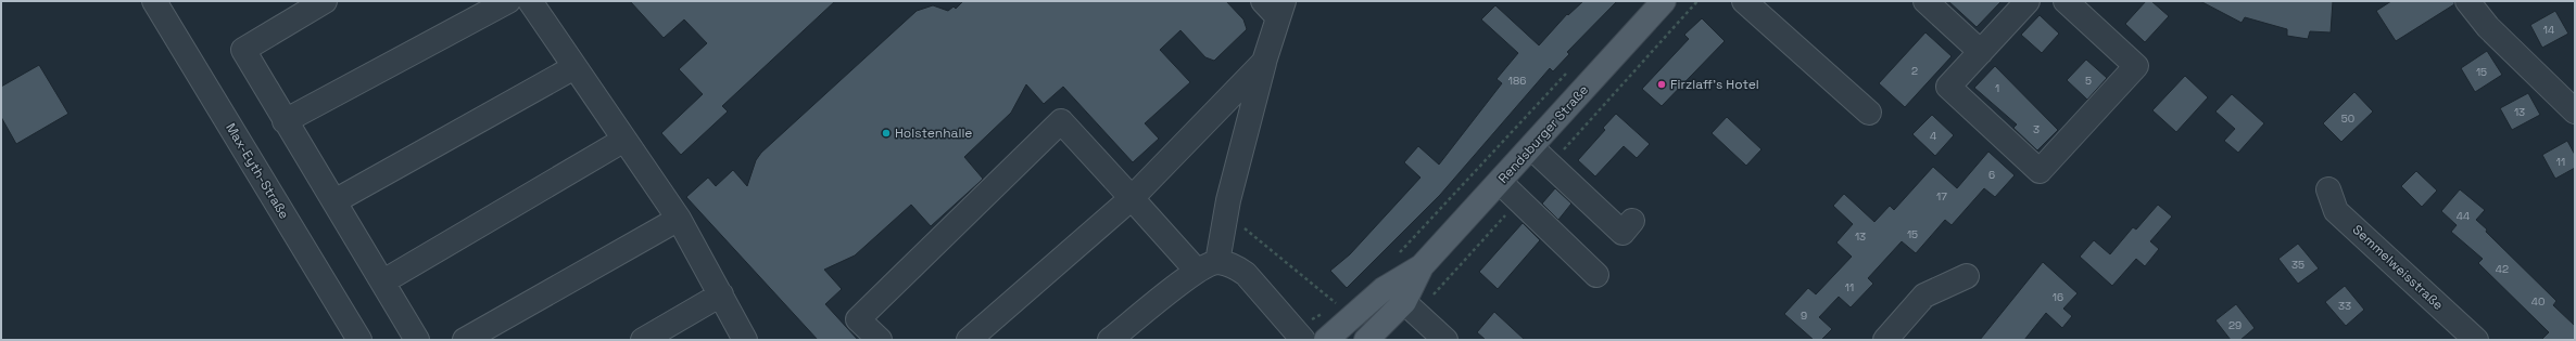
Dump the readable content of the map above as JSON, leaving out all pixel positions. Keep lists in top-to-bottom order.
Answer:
{
  "streets": {
    "main road": ["Rendsburger Straße"],
    "street": ["Max-Eyth-Straße", "Semmelweisstraße"]
  },
  "places": ["Firzlaff's Hotel", "Holstenhalle"],
  "house_numbers": [
    "14",
    "2",
    "15",
    "186",
    "5",
    "1",
    "13",
    "50",
    "3",
    "4",
    "11",
    "6",
    "17",
    "44",
    "15",
    "13",
    "35",
    "42",
    "11",
    "16",
    "40",
    "33",
    "9",
    "29"
  ]
}
